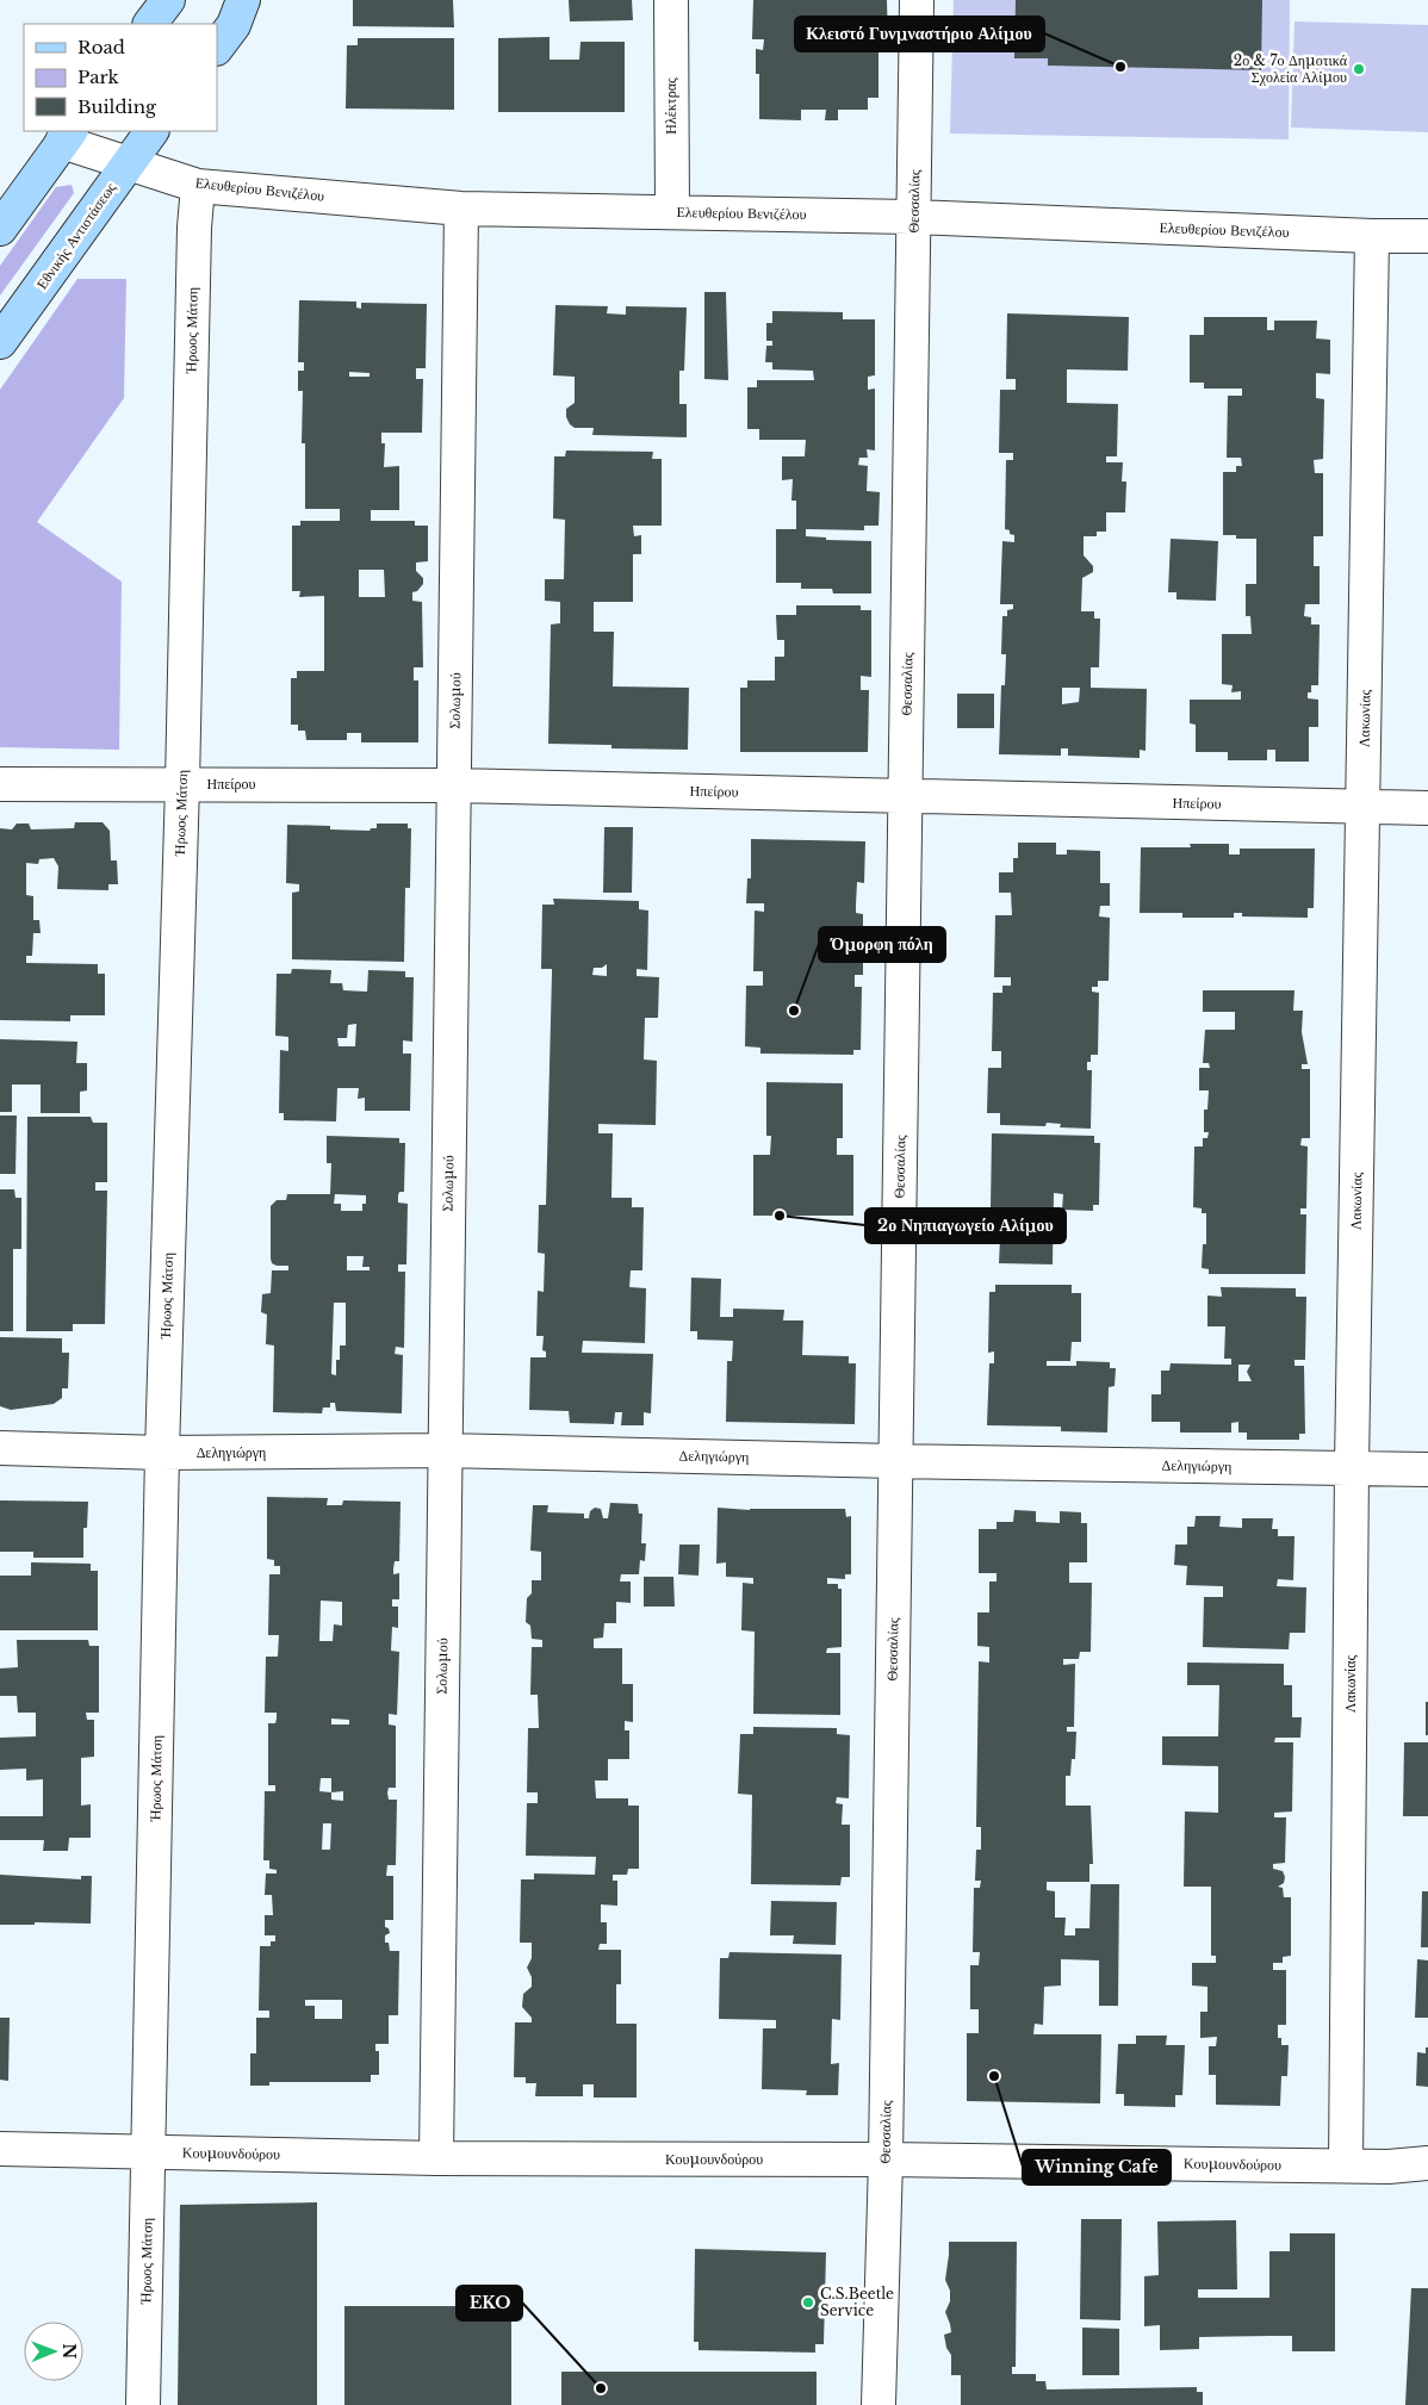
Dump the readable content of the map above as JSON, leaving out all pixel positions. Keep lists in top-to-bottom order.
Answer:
{
  "streets": {
    "street": [
      "Ηλέκτρας",
      "Ελευθερίου Βενιζέλου",
      "Θεσσαλίας",
      "Εθνικής Αντιστάσεως",
      "Ήρωος Μάτση",
      "Σολωμού",
      "Λακωνίας",
      "Ηπείρου",
      "Δεληγιώργη",
      "Κουμουνδούρου"
    ]
  },
  "crossings": [
    ["Ηλέκτρας", "Ελευθερίου Βενιζέλου"],
    ["Ελευθερίου Βενιζέλου", "Θεσσαλίας"],
    ["Ελευθερίου Βενιζέλου", "Εθνικής Αντιστάσεως"],
    ["Ελευθερίου Βενιζέλου", "Ήρωος Μάτση"],
    ["Ελευθερίου Βενιζέλου", "Σολωμού"],
    ["Ελευθερίου Βενιζέλου", "Λακωνίας"],
    ["Θεσσαλίας", "Ηπείρου"],
    ["Θεσσαλίας", "Δεληγιώργη"],
    ["Θεσσαλίας", "Κουμουνδούρου"],
    ["Ήρωος Μάτση", "Ηπείρου"],
    ["Ήρωος Μάτση", "Δεληγιώργη"],
    ["Ήρωος Μάτση", "Κουμουνδούρου"],
    ["Σολωμού", "Ηπείρου"],
    ["Σολωμού", "Δεληγιώργη"],
    ["Σολωμού", "Κουμουνδούρου"],
    ["Λακωνίας", "Ηπείρου"],
    ["Λακωνίας", "Δεληγιώργη"],
    ["Λακωνίας", "Κουμουνδούρου"]
  ],
  "places": [
    "Κλειστό Γυνμναστήριο Αλίμου",
    "2ο & 7ο Δημοτικά Σχολεία Αλίμου",
    "Όμορφη πόλη",
    "2ο Νηπιαγωγείο Αλίμου",
    "Winning Cafe",
    "C.S.Beetle Service",
    "EKO"
  ],
  "legend": ["Road", "Park", "Building"],
  "north": "right"
}
